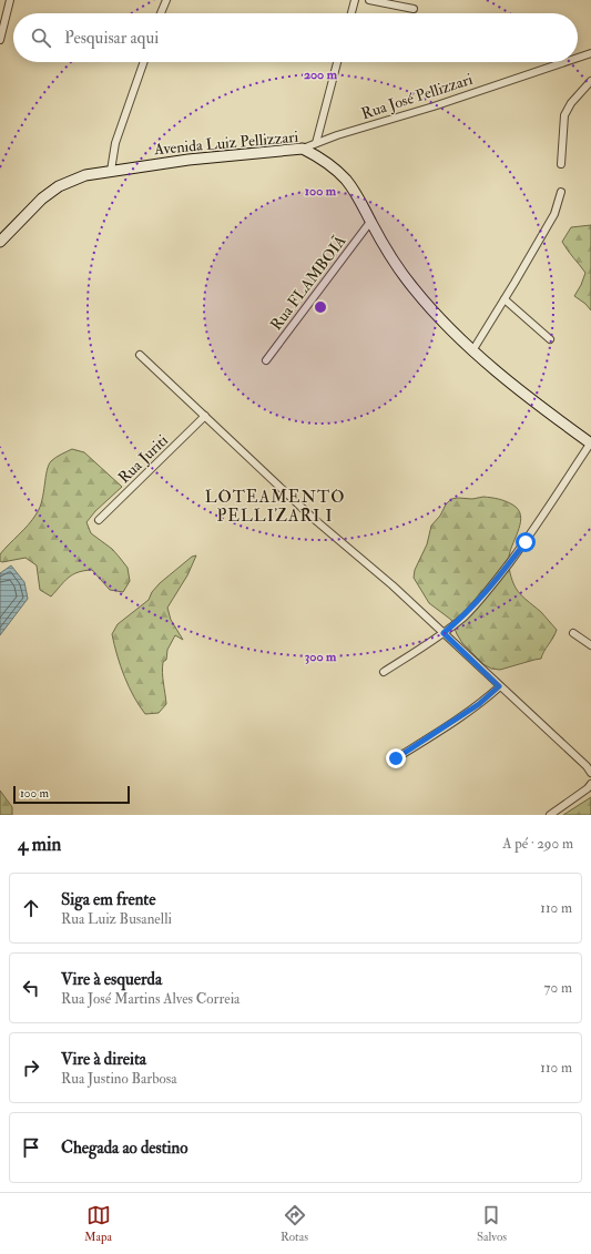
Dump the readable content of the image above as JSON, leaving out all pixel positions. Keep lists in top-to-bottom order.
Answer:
{
  "streets": {
    "main road": ["Avenida Luiz Pellizzari"],
    "street": ["Rua José Pellizzari", "Rua FLAMBOIÃ", "Rua Juriti"]
  },
  "crossings": [
    ["Rua José Pellizzari", "Avenida Luiz Pellizzari"],
    ["Avenida Luiz Pellizzari", "Rua FLAMBOIÃ"]
  ],
  "districts": ["LOTEAMENTO PELLIZARI I"],
  "scale_bar": "100 m",
  "page": {
    "search": "Pesquisar aqui",
    "scale": "100 m",
    "heading": ["4 min", "A pé · 290 m"],
    "list": [
      ["Siga em frente", "Rua Luiz Busanelli", "110 m"],
      ["Vire à esquerda", "Rua José Martins Alves Correia", "70 m"],
      ["Vire à direita", "Rua Justino Barbosa", "110 m"],
      "Chegada ao destino"
    ],
    "nav": ["Mapa", "Rotas", "Salvos"]
  },
  "rings": ["200 m", "100 m", "300 m"]
}
